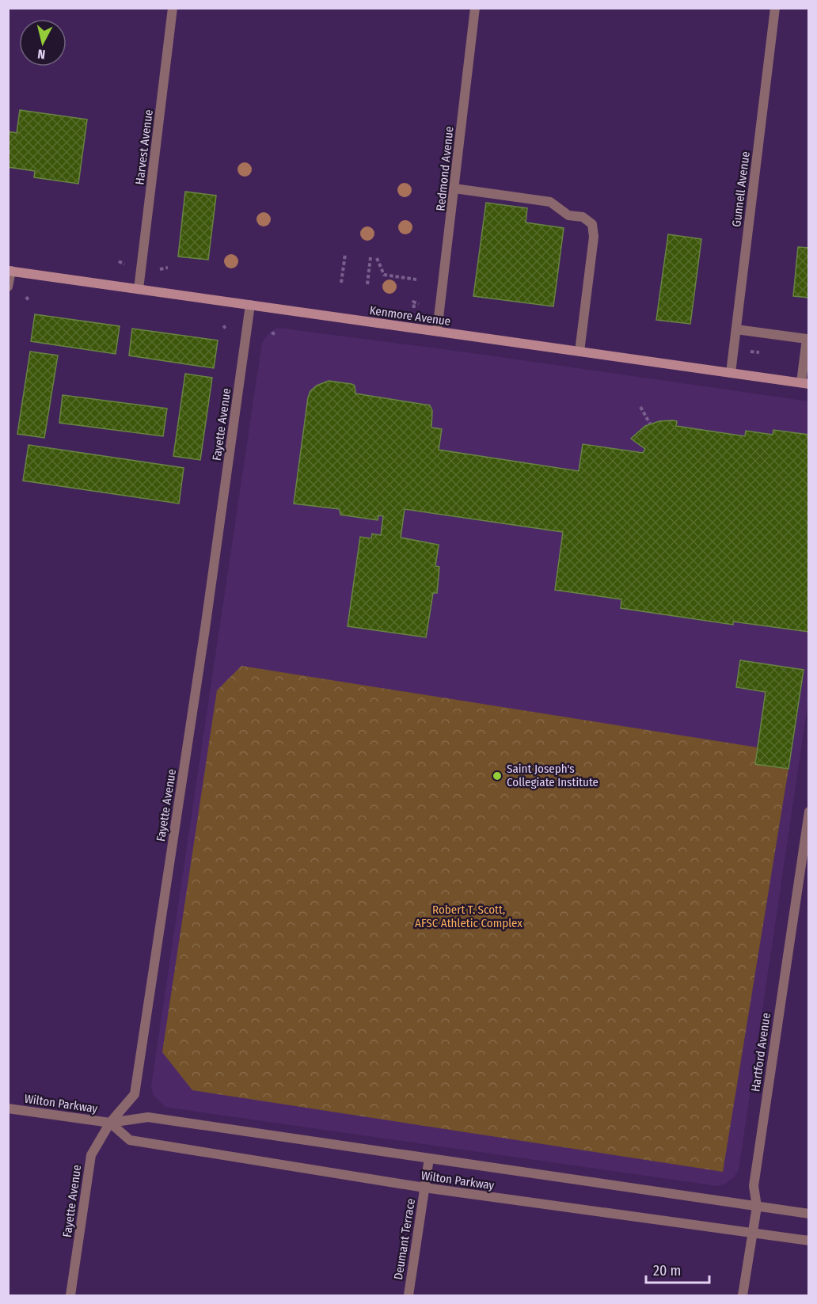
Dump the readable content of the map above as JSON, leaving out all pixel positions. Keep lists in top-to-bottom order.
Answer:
{
  "streets": {
    "main road": ["Kenmore Avenue"],
    "street": [
      "Harvest Avenue",
      "Redmond Avenue",
      "Gunnell Avenue",
      "Fayette Avenue",
      "Hartford Avenue",
      "Wilton Parkway",
      "Deumant Terrace"
    ]
  },
  "crossings": [
    ["Harvest Avenue", "Kenmore Avenue"],
    ["Redmond Avenue", "Kenmore Avenue"],
    ["Gunnell Avenue", "Kenmore Avenue"],
    ["Kenmore Avenue", "Fayette Avenue"],
    ["Fayette Avenue", "Wilton Parkway"],
    ["Hartford Avenue", "Wilton Parkway"],
    ["Wilton Parkway", "Deumant Terrace"]
  ],
  "parks": ["Robert T. Scott, AFSC Athletic Complex"],
  "places": ["Saint Joseph's Collegiate Institute"],
  "scale_bar": "20 m",
  "north": "bottom"
}
